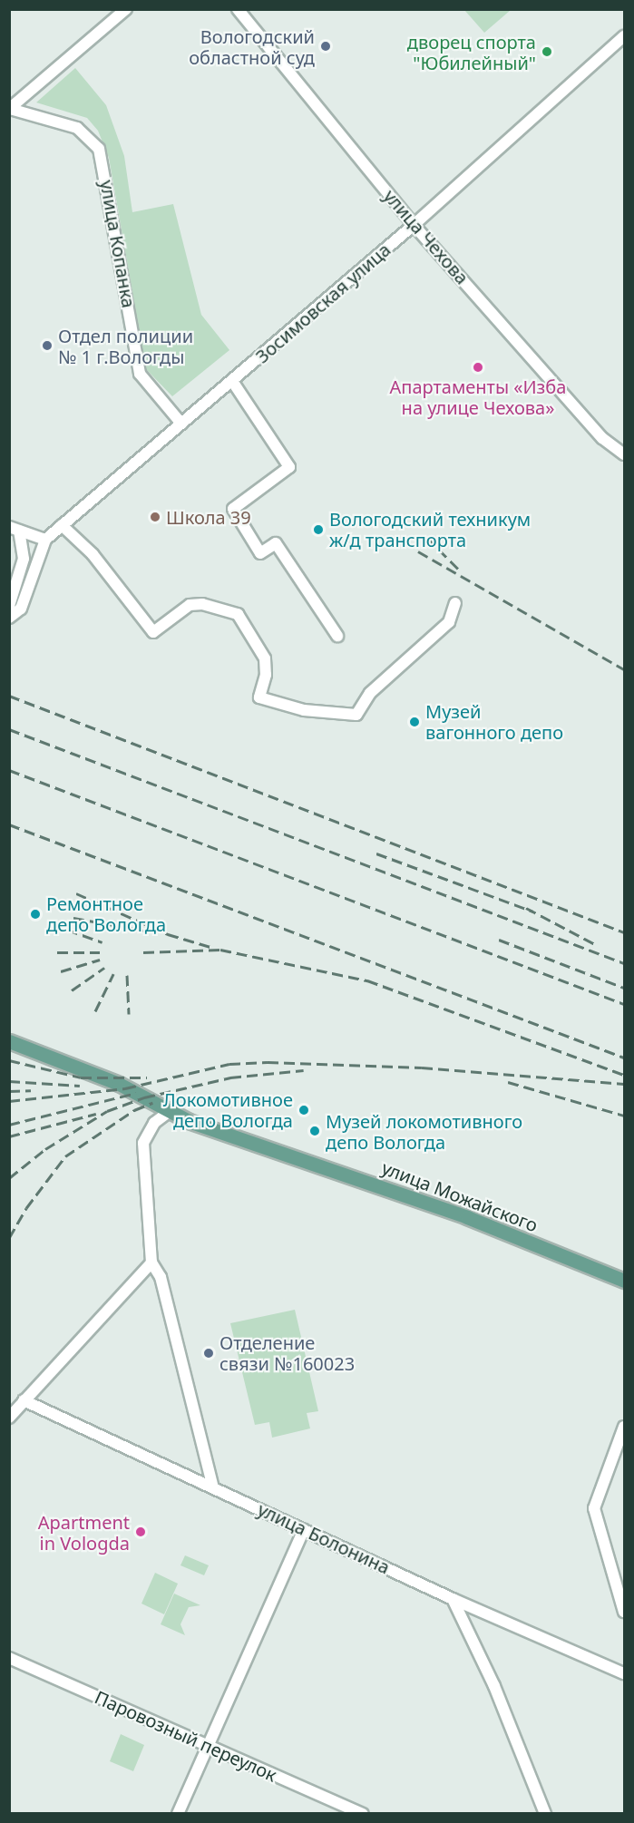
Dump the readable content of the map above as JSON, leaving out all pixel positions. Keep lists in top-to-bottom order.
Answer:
{
  "streets": {
    "main road": ["улица Можайского"],
    "street": [
      "улица Чехова",
      "улица Копанка",
      "Зосимовская улица",
      "улица Болонина",
      "Паровозный переулок"
    ]
  },
  "crossings": [
    ["улица Чехова", "Зосимовская улица"],
    ["улица Копанка", "Зосимовская улица"]
  ],
  "places": [
    "Вологодский областной суд",
    "дворец спорта \"Юбилейный\"",
    "Отдел полиции № 1 г.Вологды",
    "Апартаменты «Изба на улице Чехова»",
    "Школа 39",
    "Вологодский техникум ж/д транспорта",
    "Музей вагонного депо",
    "Ремонтное депо Вологда",
    "Локомотивное депо Вологда",
    "Музей локомотивного депо Вологда",
    "Отделение связи №160023",
    "Apartment in Vologda"
  ]
}
